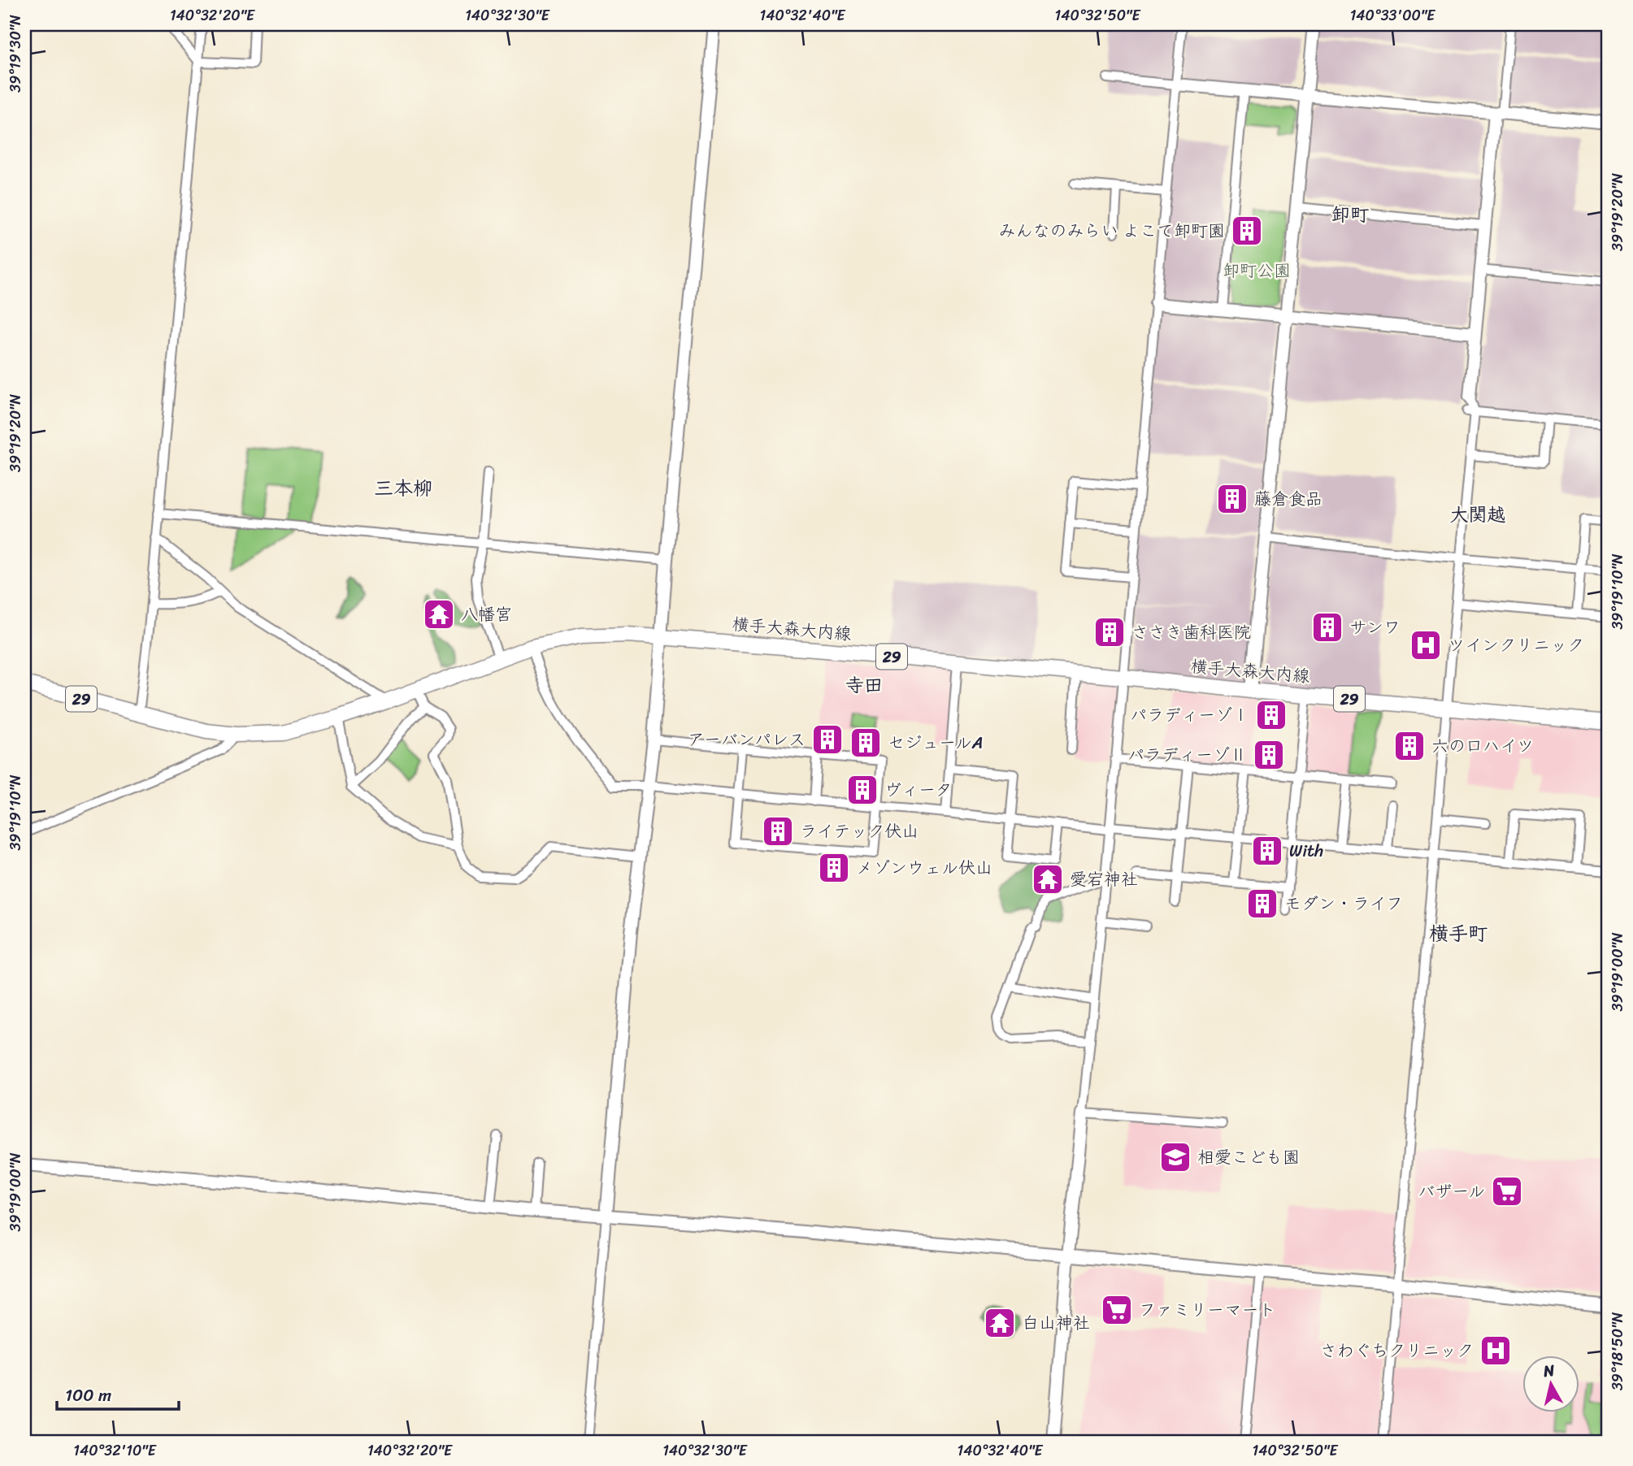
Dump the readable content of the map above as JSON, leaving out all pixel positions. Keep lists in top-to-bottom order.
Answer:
{
  "streets": {
    "main road": ["横手大森大内線", "29"]
  },
  "districts": [
    "卸町",
    "三本柳",
    "大関越",
    "寺田",
    "横手町"
  ],
  "parks": ["卸町公園"],
  "places": {
    "building": [
      "みんなのみらい よこて卸町園",
      "藤倉食品",
      "サンワ",
      "ささき歯科医院",
      "パラディーゾⅠ",
      "アーバンパレス",
      "セジュールA",
      "六の口ハイツ",
      "パラディーゾⅡ",
      "ヴィータ",
      "ライテック伏山",
      "With",
      "メゾンウェル伏山",
      "モダン・ライフ"
    ],
    "temple": ["八幡宮", "愛宕神社", "白山神社"],
    "hospital": ["ツインクリニック", "さわぐちクリニック"],
    "school or university": ["相愛こども園"],
    "supermarket": ["バザール", "ファミリーマート"]
  },
  "scale_bar": "100 m",
  "north": "top",
  "coordinates": [
    "140°32'20\"E",
    "140°32'30\"E",
    "140°32'40\"E",
    "140°32'50\"E",
    "140°33'00\"E",
    "39°19'30\"N",
    "39°19'20\"N",
    "39°19'10\"N",
    "39°19'00\"N",
    "39°18'50\"N",
    "140°32'10\"E"
  ]
}
